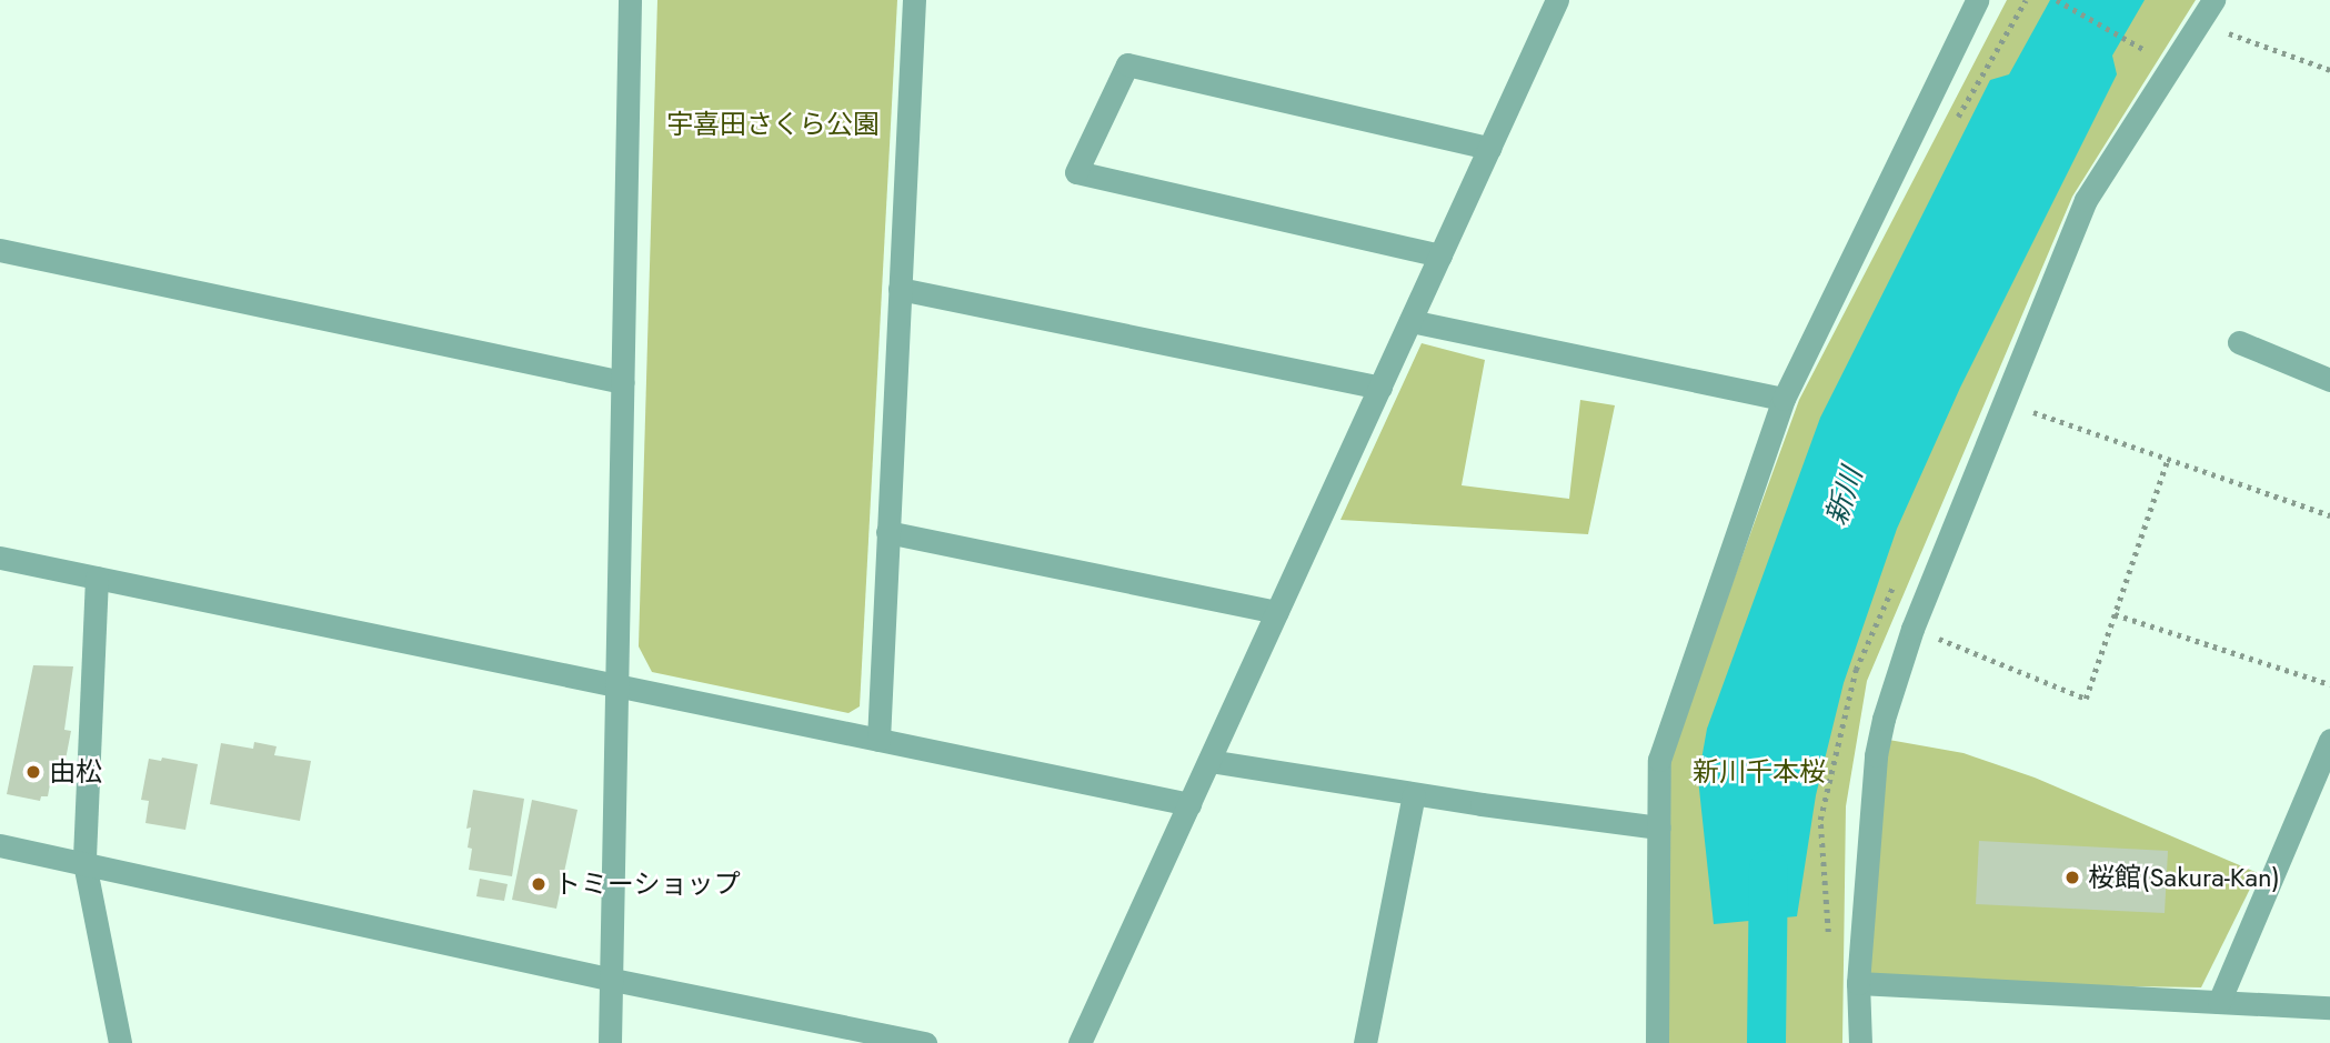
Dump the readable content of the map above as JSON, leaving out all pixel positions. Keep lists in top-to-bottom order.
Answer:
{
  "water": ["新川"],
  "parks": ["宇喜田さくら公園", "新川千本桜"],
  "places": ["由松", "桜館(Sakura-Kan)", "トミーショップ"]
}
